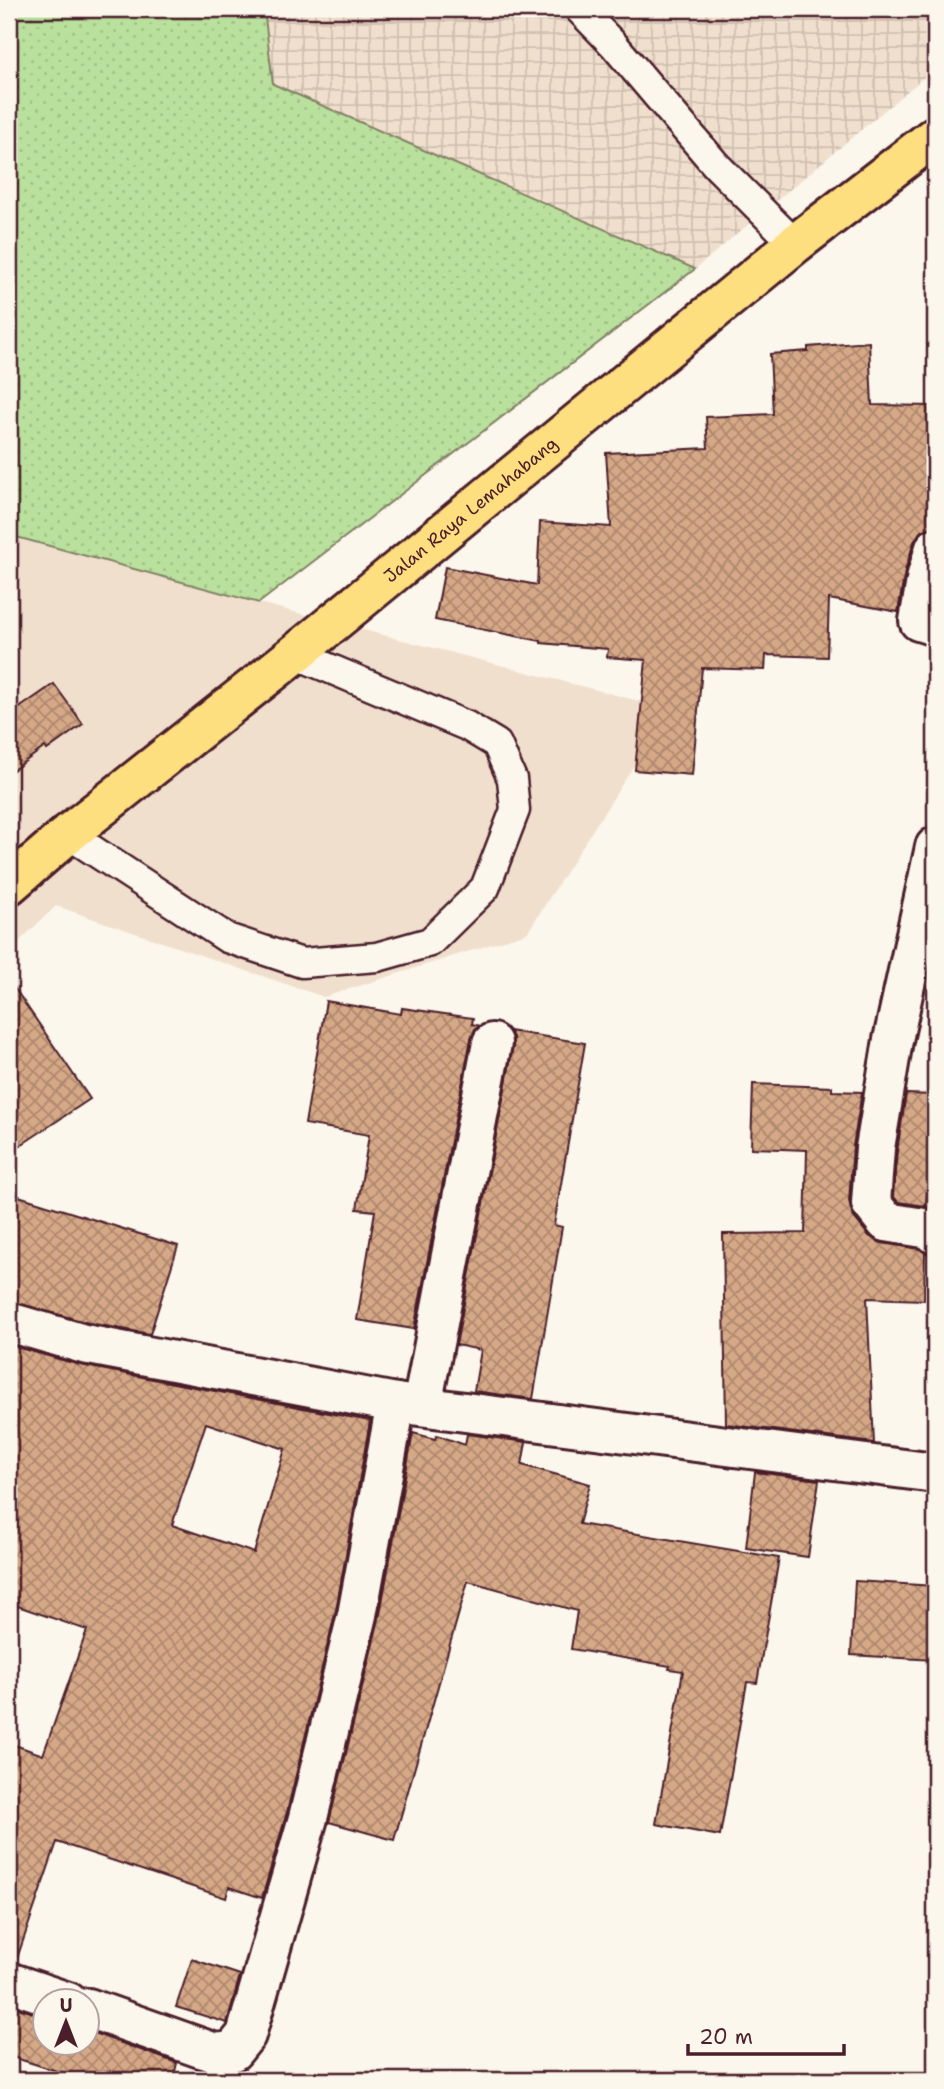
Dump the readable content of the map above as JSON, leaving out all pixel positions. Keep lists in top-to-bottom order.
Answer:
{
  "streets": {
    "main road": ["Jalan Raya Lemahabang"]
  },
  "scale_bar": "20 m",
  "north": "top"
}
